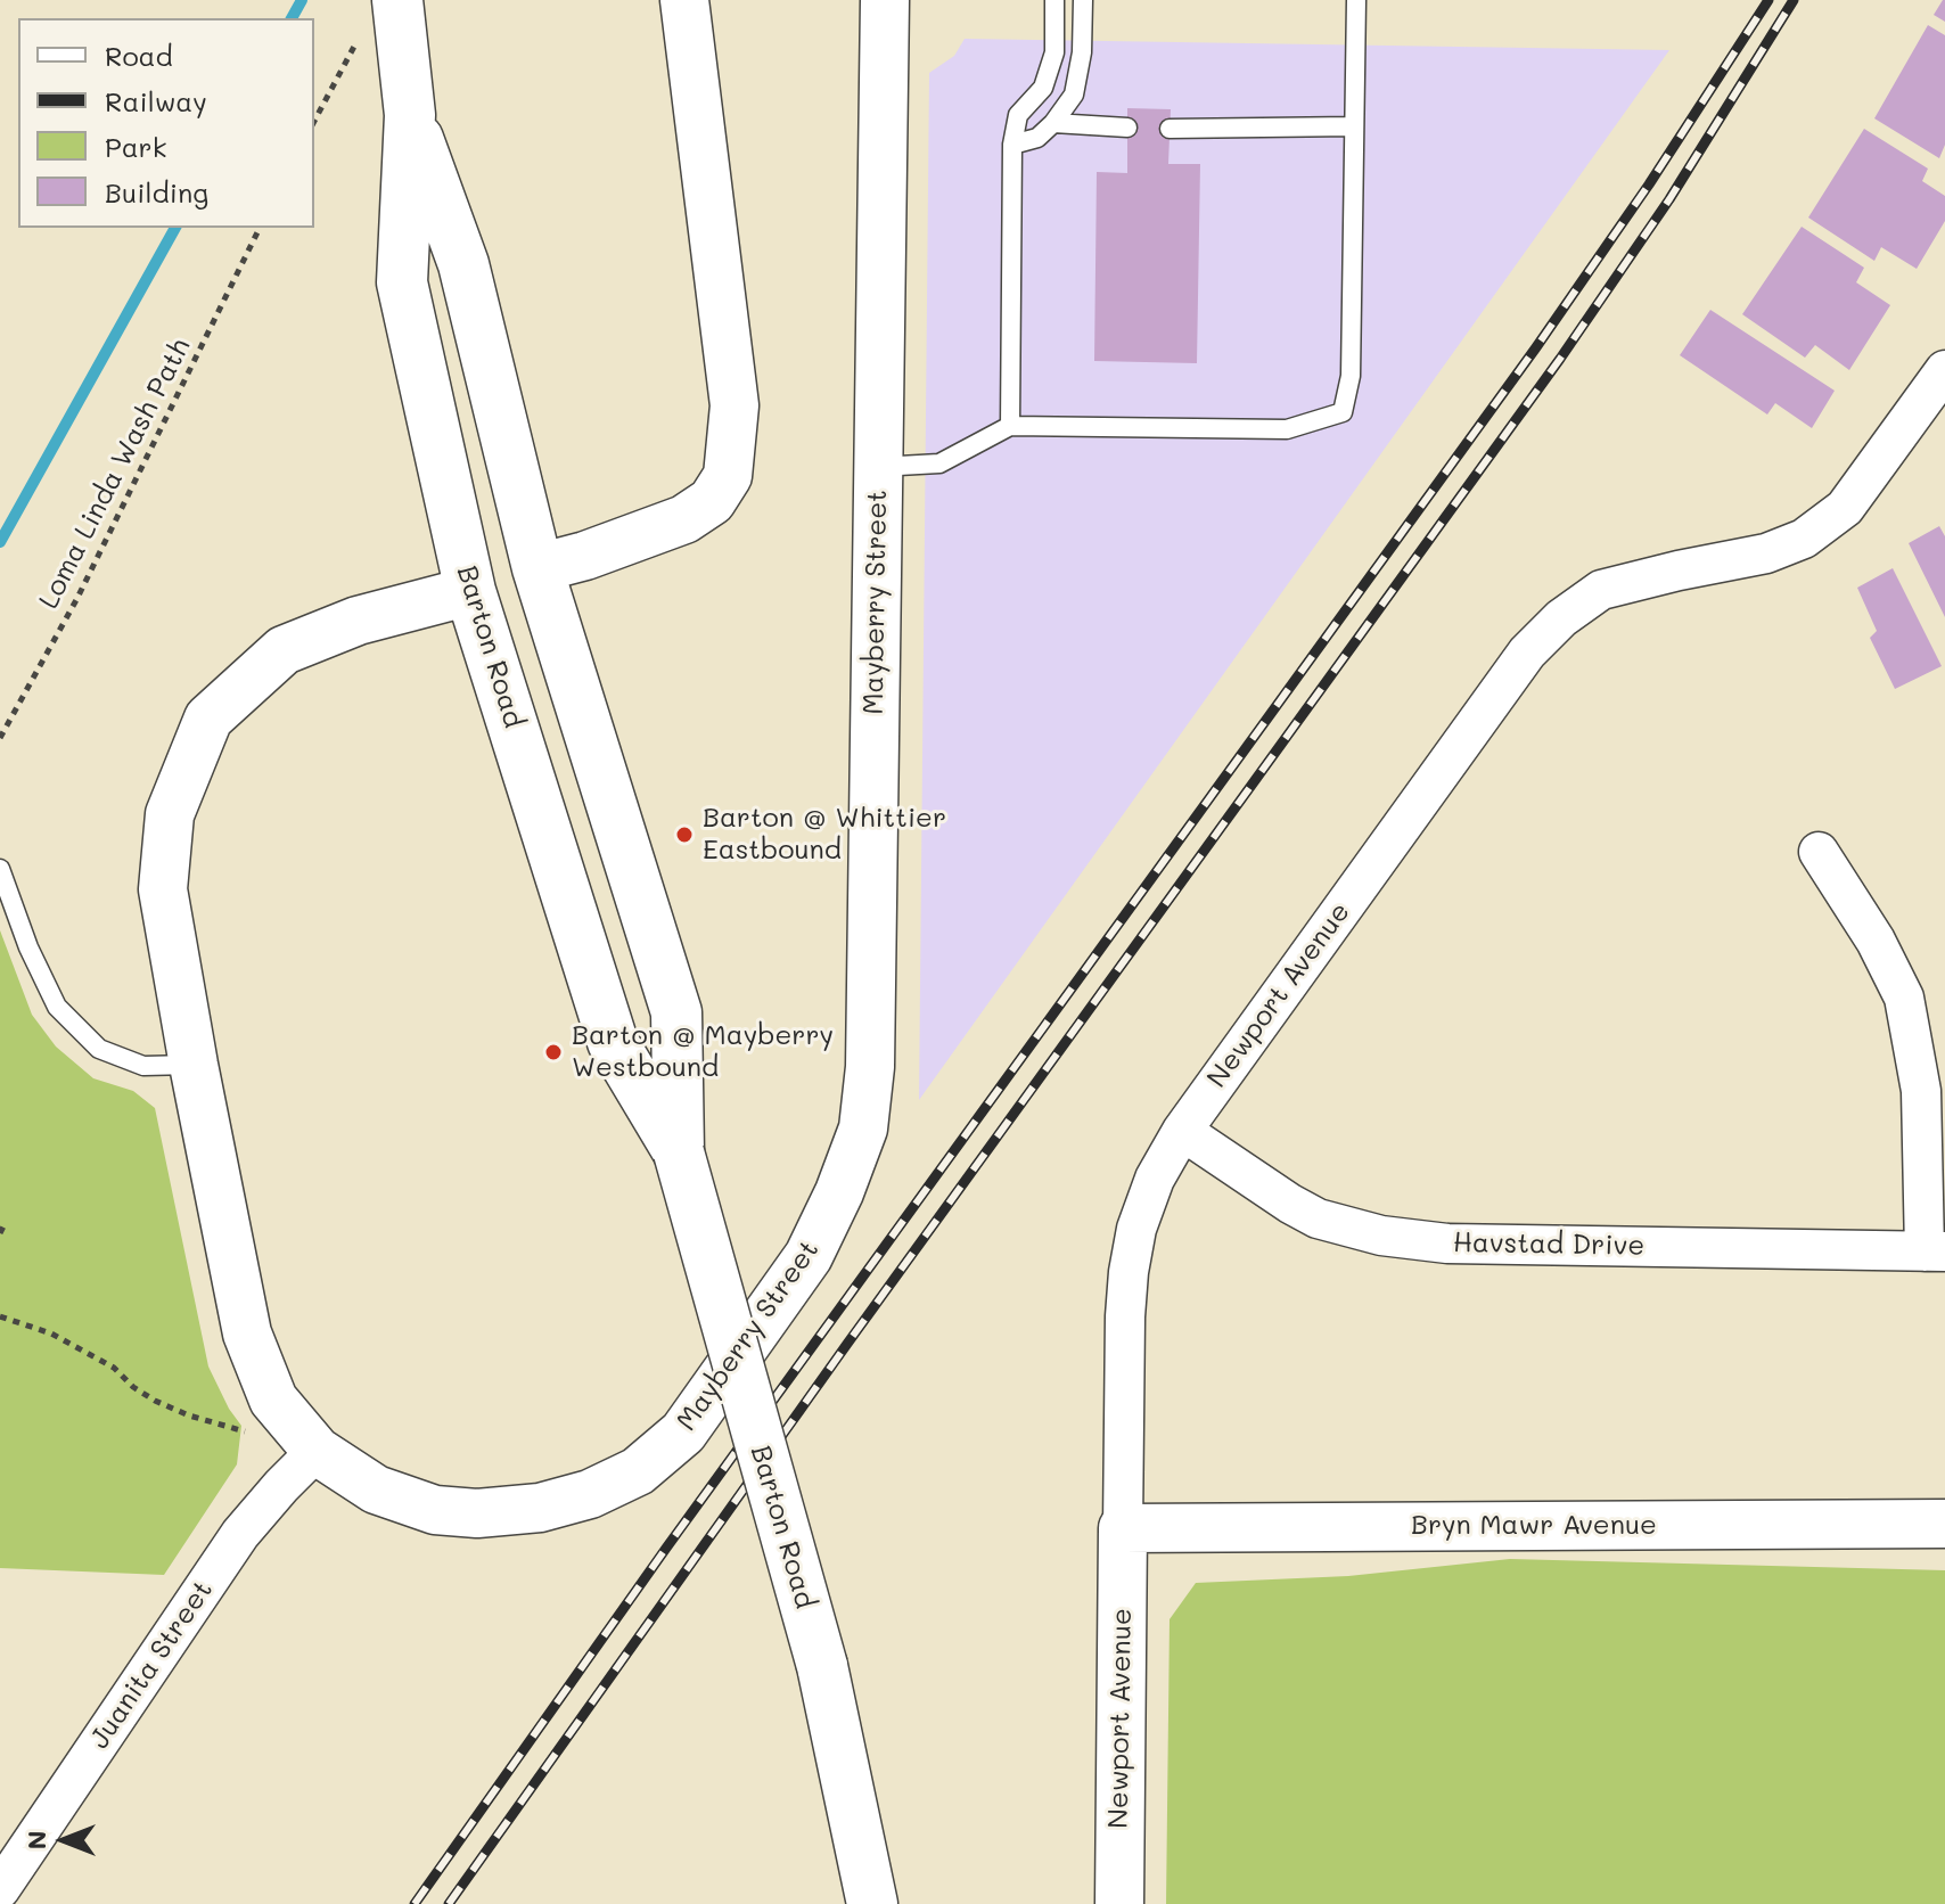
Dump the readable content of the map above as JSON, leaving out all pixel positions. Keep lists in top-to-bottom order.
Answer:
{
  "streets": {
    "main road": ["Barton Road"],
    "street": [
      "Mayberry Street",
      "Newport Avenue",
      "Havstad Drive",
      "Bryn Mawr Avenue",
      "Juanita Street"
    ],
    "path": ["Loma Linda Wash Path"]
  },
  "crossings": [
    ["Mayberry Street", "Barton Road"],
    ["Mayberry Street", "Juanita Street"],
    ["Newport Avenue", "Havstad Drive"],
    ["Newport Avenue", "Bryn Mawr Avenue"]
  ],
  "places": ["Barton @ Whittier Eastbound", "Barton @ Mayberry Westbound"],
  "legend": [
    "Road",
    "Railway",
    "Park",
    "Building"
  ],
  "north": "left"
}
